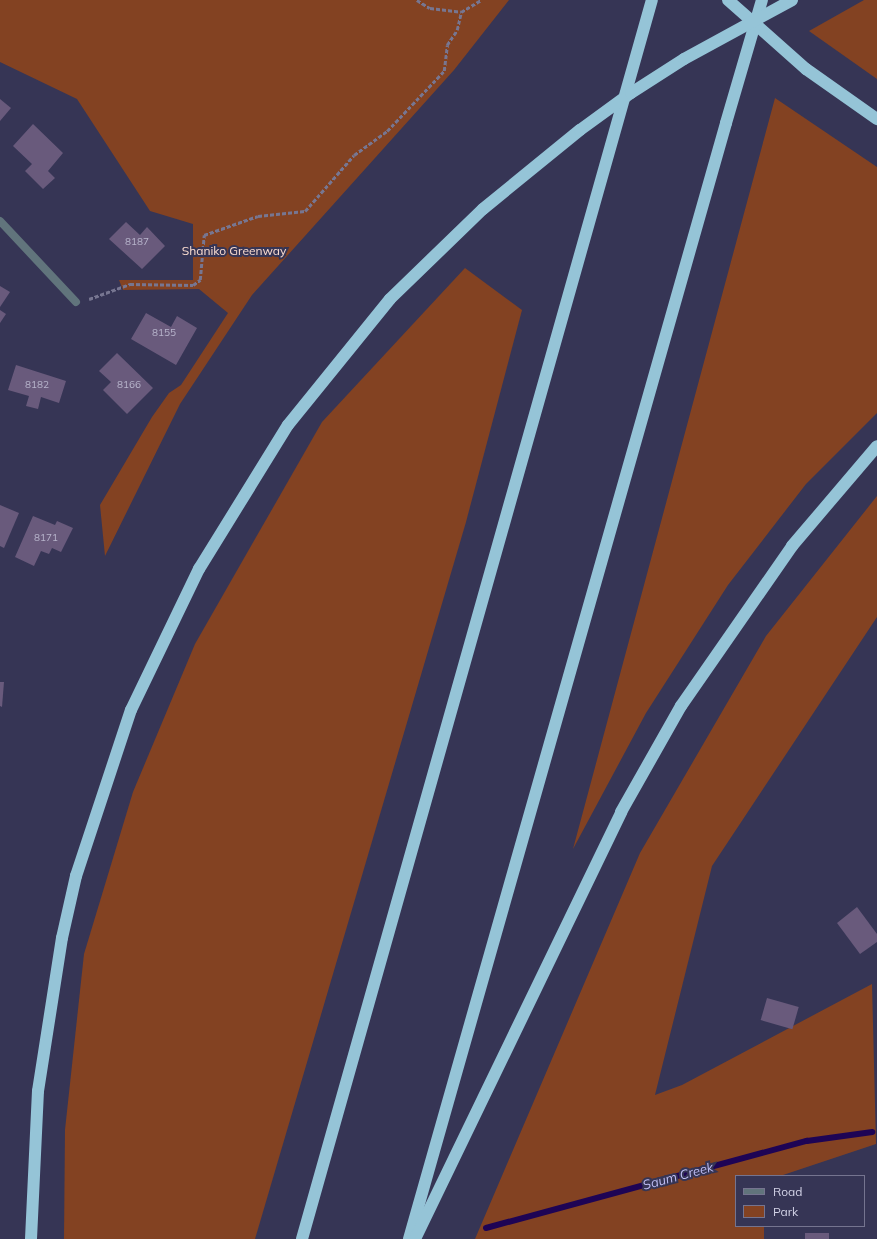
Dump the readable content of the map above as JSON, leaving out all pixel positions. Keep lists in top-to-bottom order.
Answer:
{
  "water": ["Saum Creek"],
  "parks": ["Shaniko Greenway"],
  "house_numbers": [
    "8187",
    "8155",
    "8182",
    "8166",
    "8171"
  ],
  "legend": ["Road", "Park"]
}
